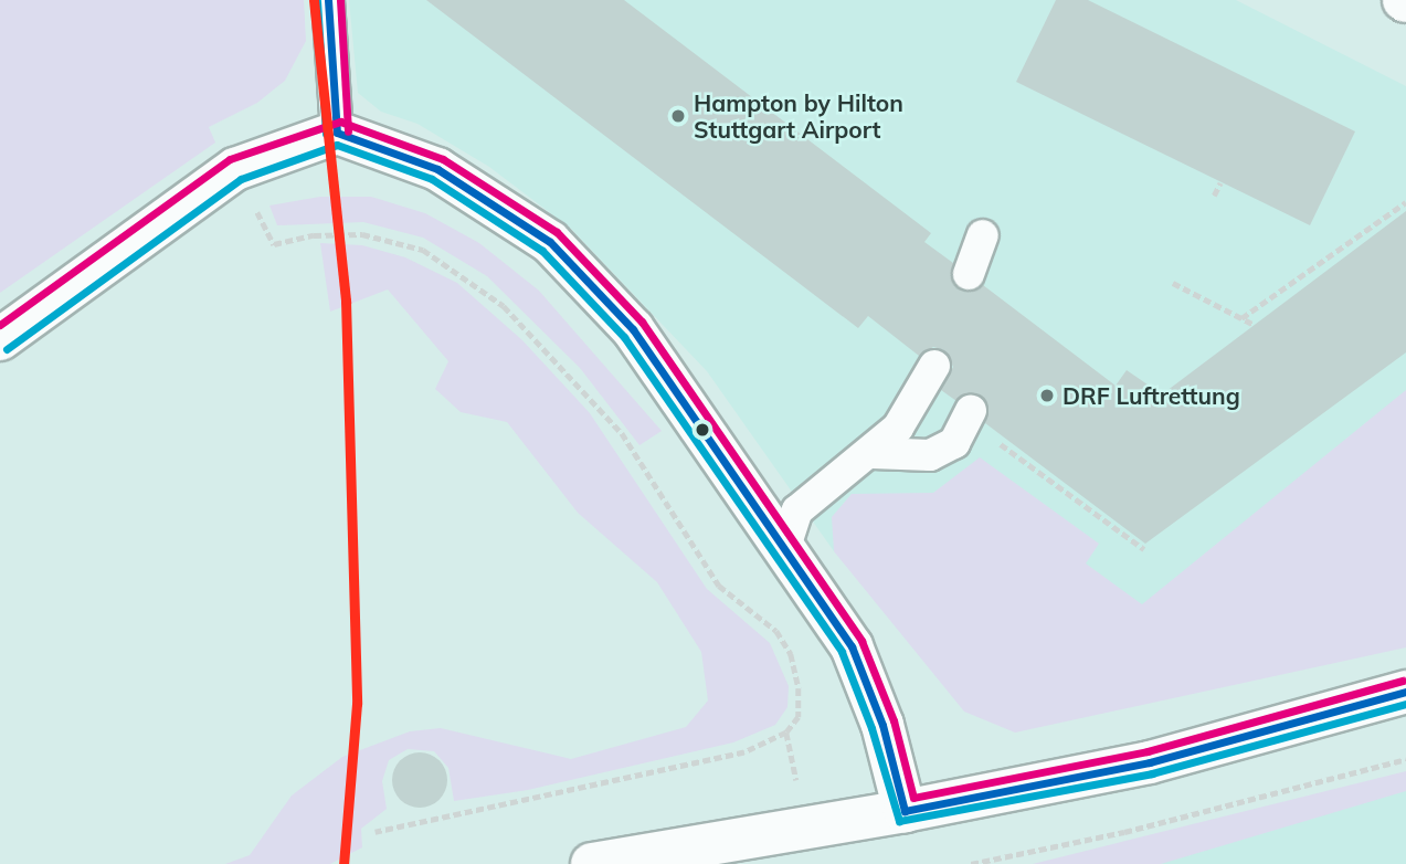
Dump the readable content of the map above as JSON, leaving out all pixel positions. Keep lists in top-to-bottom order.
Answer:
{
  "places": ["Hampton by Hilton Stuttgart Airport", "DRF Luftrettung"]
}
